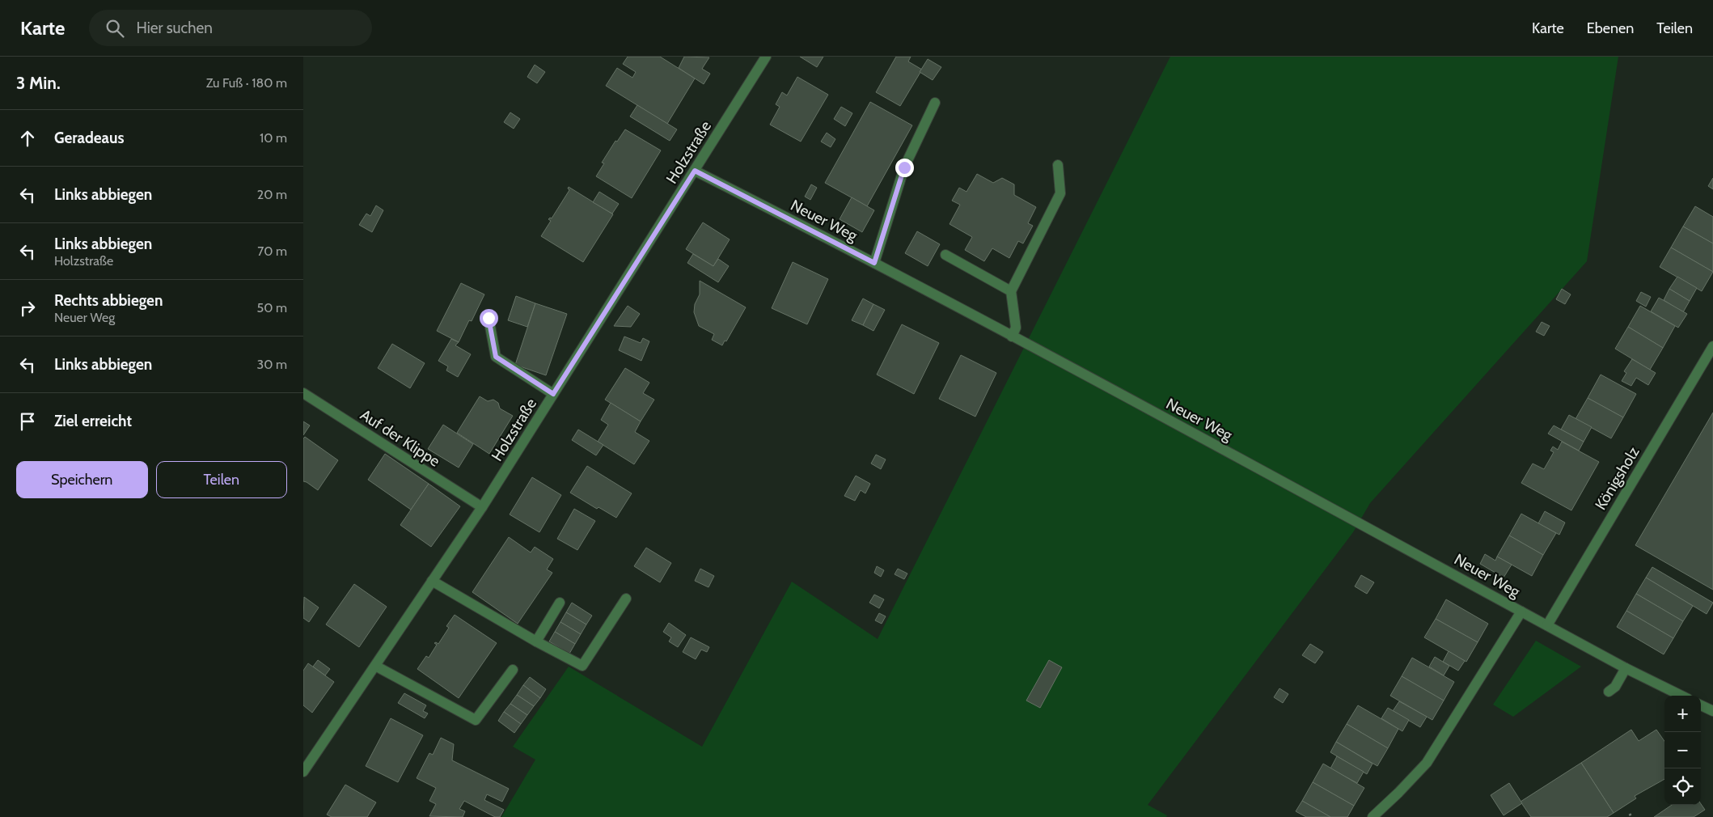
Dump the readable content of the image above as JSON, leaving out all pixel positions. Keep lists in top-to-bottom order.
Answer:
{
  "streets": {
    "street": [
      "Holzstraße",
      "Neuer Weg",
      "Auf der Klippe",
      "Königsholz"
    ]
  },
  "crossings": [
    ["Holzstraße", "Neuer Weg"],
    ["Holzstraße", "Auf der Klippe"],
    ["Neuer Weg", "Königsholz"]
  ],
  "page": {
    "header": "Karte",
    "search": "Hier suchen",
    "nav": ["Karte", "Ebenen", "Teilen"],
    "heading": ["3 Min.", "Zu Fuß · 180 m"],
    "list": [
      ["Geradeaus", "10 m"],
      ["Links abbiegen", "20 m"],
      ["Links abbiegen", "Holzstraße", "70 m"],
      ["Rechts abbiegen", "Neuer Weg", "50 m"],
      ["Links abbiegen", "30 m"],
      "Ziel erreicht"
    ],
    "buttons": ["Speichern", "Teilen"],
    "map_buttons": ["+", "−"]
  }
}
